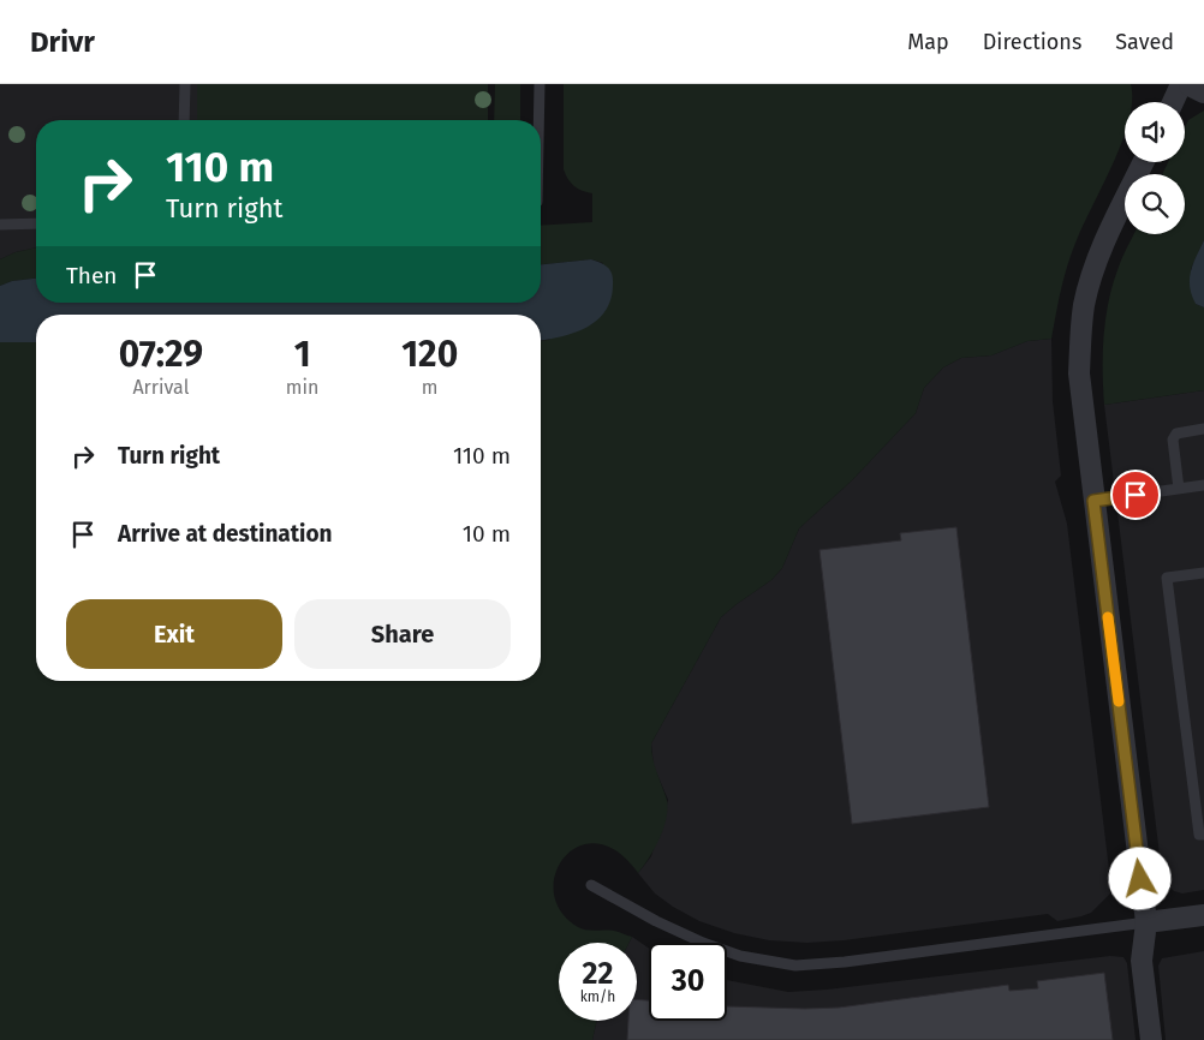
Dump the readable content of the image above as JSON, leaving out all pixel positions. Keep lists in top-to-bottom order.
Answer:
{
  "page": {
    "header": "Drivr",
    "nav": ["Map", "Directions", "Saved"],
    "turn": ["110 m", "Turn right"],
    "then": "Then",
    "eta": [
      "07:29",
      "Arrival",
      "1",
      "min",
      "120",
      "m"
    ],
    "list": [
      {
        "name": "Turn right",
        "value": "110 m"
      },
      {
        "name": "Arrive at destination",
        "value": "10 m"
      }
    ],
    "buttons": ["Exit", "Share"],
    "speed": "22 km/h",
    "limit": "30"
  }
}
